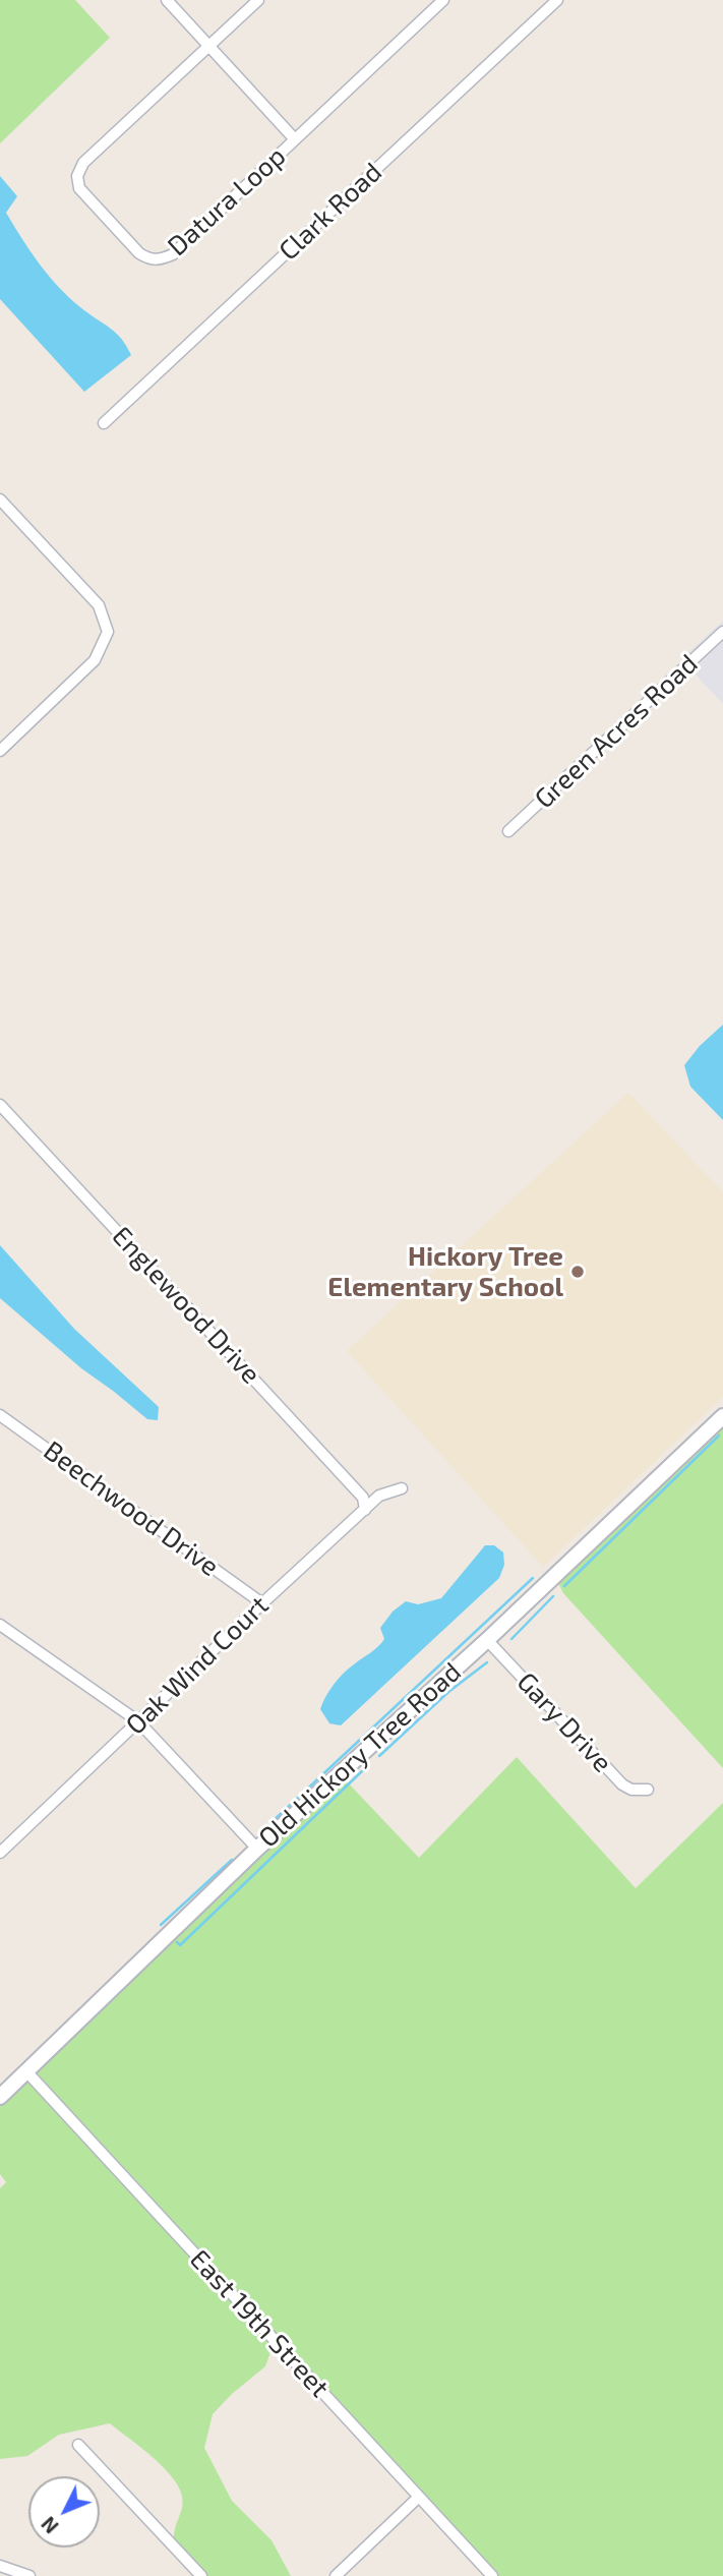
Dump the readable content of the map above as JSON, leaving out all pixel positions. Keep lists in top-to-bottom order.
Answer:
{
  "streets": {
    "street": [
      "Datura Loop",
      "Clark Road",
      "Green Acres Road",
      "Englewood Drive",
      "Beechwood Drive",
      "Oak Wind Court",
      "Gary Drive",
      "Old Hickory Tree Road",
      "East 19th Street"
    ]
  },
  "crossings": [
    ["Englewood Drive", "Oak Wind Court"],
    ["Beechwood Drive", "Oak Wind Court"],
    ["Gary Drive", "Old Hickory Tree Road"],
    ["Old Hickory Tree Road", "East 19th Street"]
  ],
  "places": ["Hickory Tree Elementary School"],
  "north": "bottom left"
}
